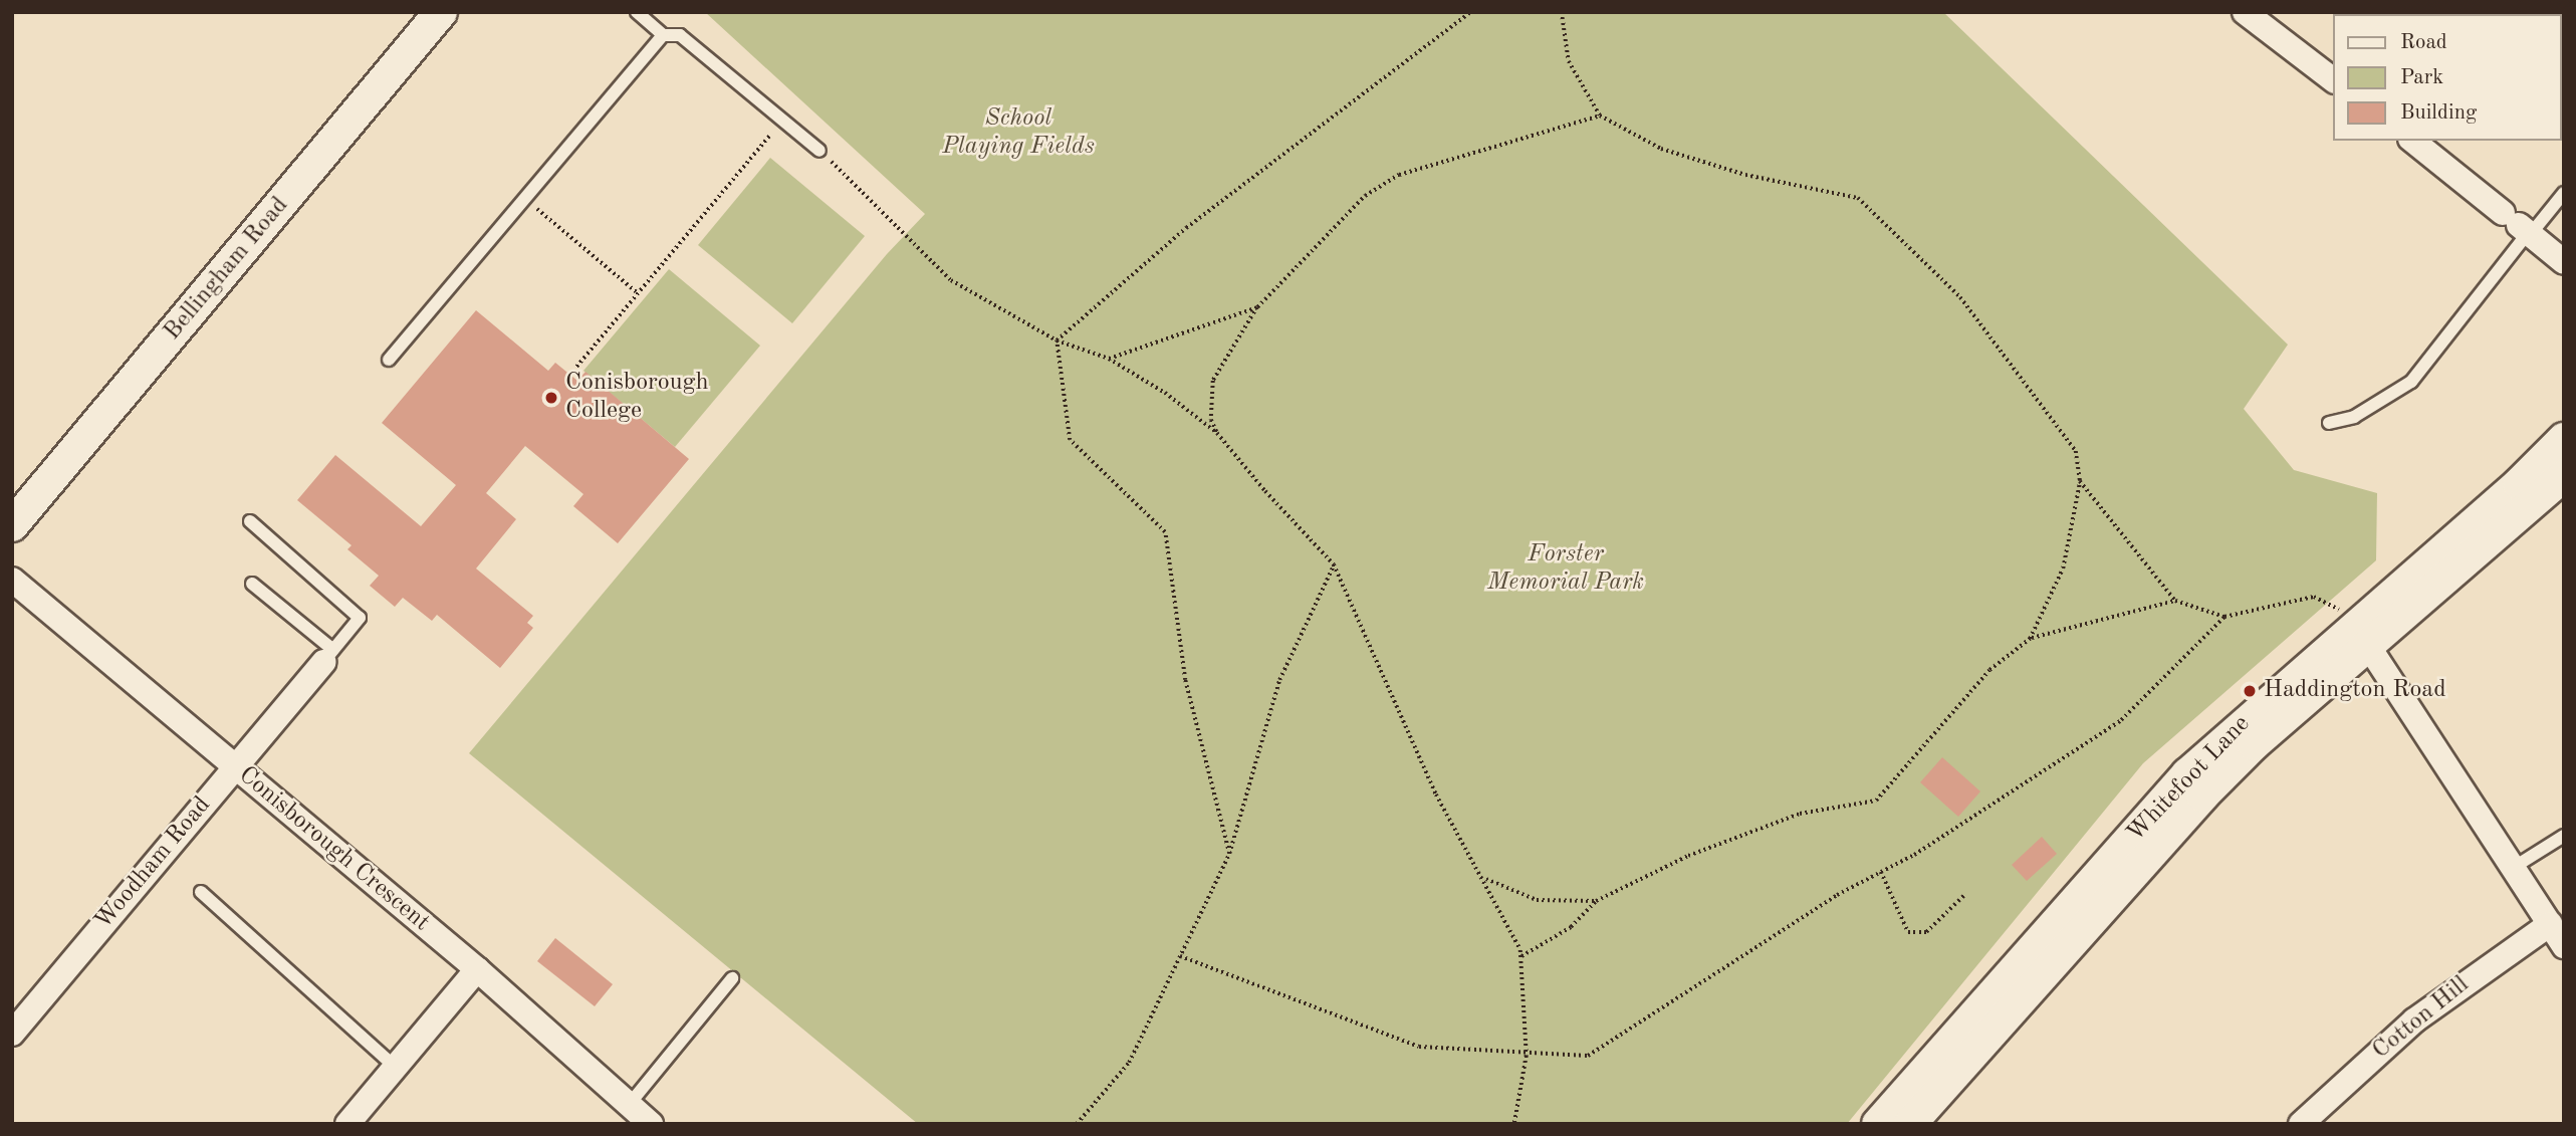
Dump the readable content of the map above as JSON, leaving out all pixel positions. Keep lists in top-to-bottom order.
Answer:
{
  "streets": {
    "street": [
      "Bellingham Road",
      "Whitefoot Lane",
      "Conisborough Crescent",
      "Woodham Road",
      "Cotton Hill"
    ]
  },
  "crossings": [
    ["Conisborough Crescent", "Woodham Road"]
  ],
  "parks": ["School Playing Fields", "Forster Memorial Park"],
  "places": ["Conisborough College", "Haddington Road"],
  "legend": ["Road", "Park", "Building"]
}
